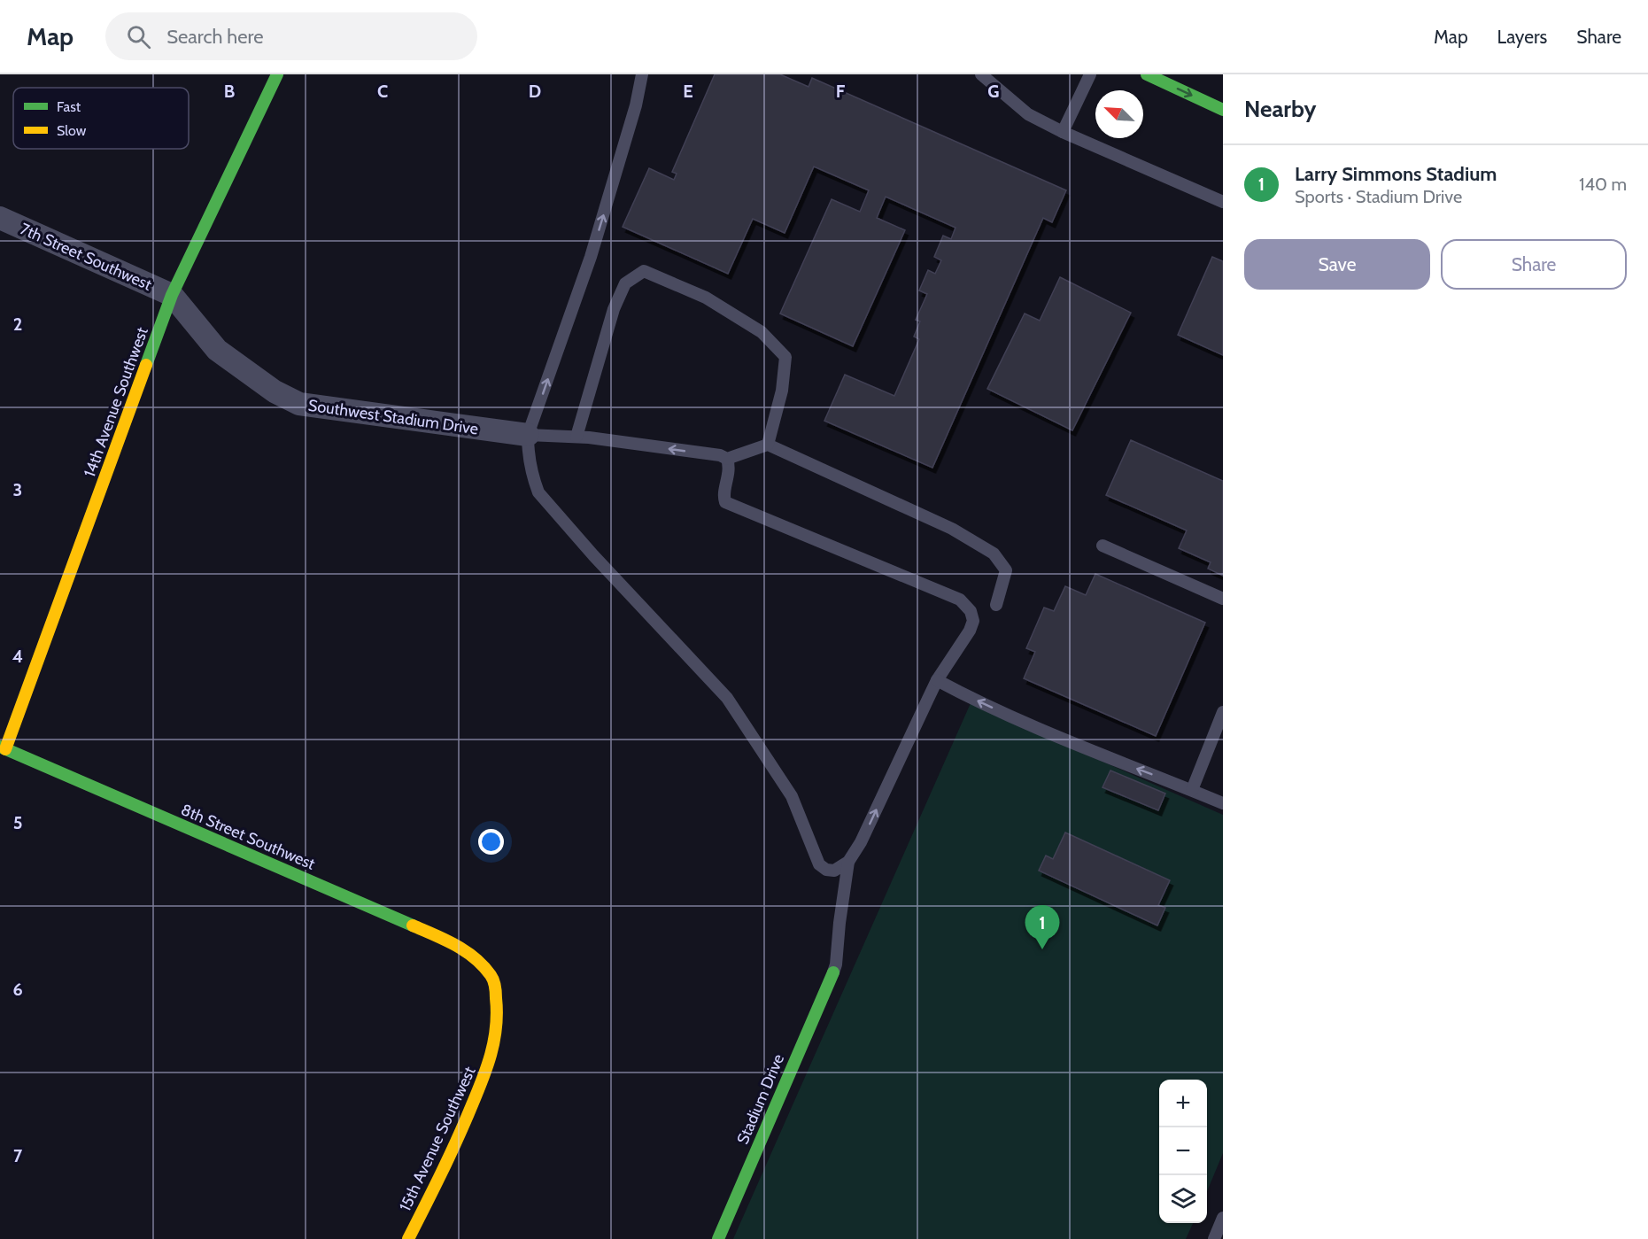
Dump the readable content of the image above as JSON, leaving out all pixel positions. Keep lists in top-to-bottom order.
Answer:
{
  "streets": {
    "street": [
      "7th Street Southwest",
      "14th Avenue Southwest",
      "Southwest Stadium Drive",
      "8th Street Southwest",
      "Stadium Drive",
      "15th Avenue Southwest"
    ]
  },
  "crossings": [
    ["7th Street Southwest", "14th Avenue Southwest"],
    ["7th Street Southwest", "Southwest Stadium Drive"],
    ["14th Avenue Southwest", "Southwest Stadium Drive"],
    ["14th Avenue Southwest", "8th Street Southwest"],
    ["8th Street Southwest", "15th Avenue Southwest"]
  ],
  "legend": ["Fast", "Slow"],
  "north": "top left",
  "page": {
    "header": "Map",
    "search": "Search here",
    "nav": ["Map", "Layers", "Share"],
    "heading": "Nearby",
    "list": [
      {
        "mark": "1",
        "name": "Larry Simmons Stadium",
        "note": "Sports · Stadium Drive",
        "value": "140 m"
      }
    ],
    "buttons": ["Save", "Share"],
    "pins": "1",
    "map_buttons": ["+", "−"]
  },
  "grid": {
    "columns": [
      "B",
      "C",
      "D",
      "E",
      "F",
      "G"
    ],
    "rows": [
      "2",
      "3",
      "4",
      "5",
      "6",
      "7"
    ]
  }
}
